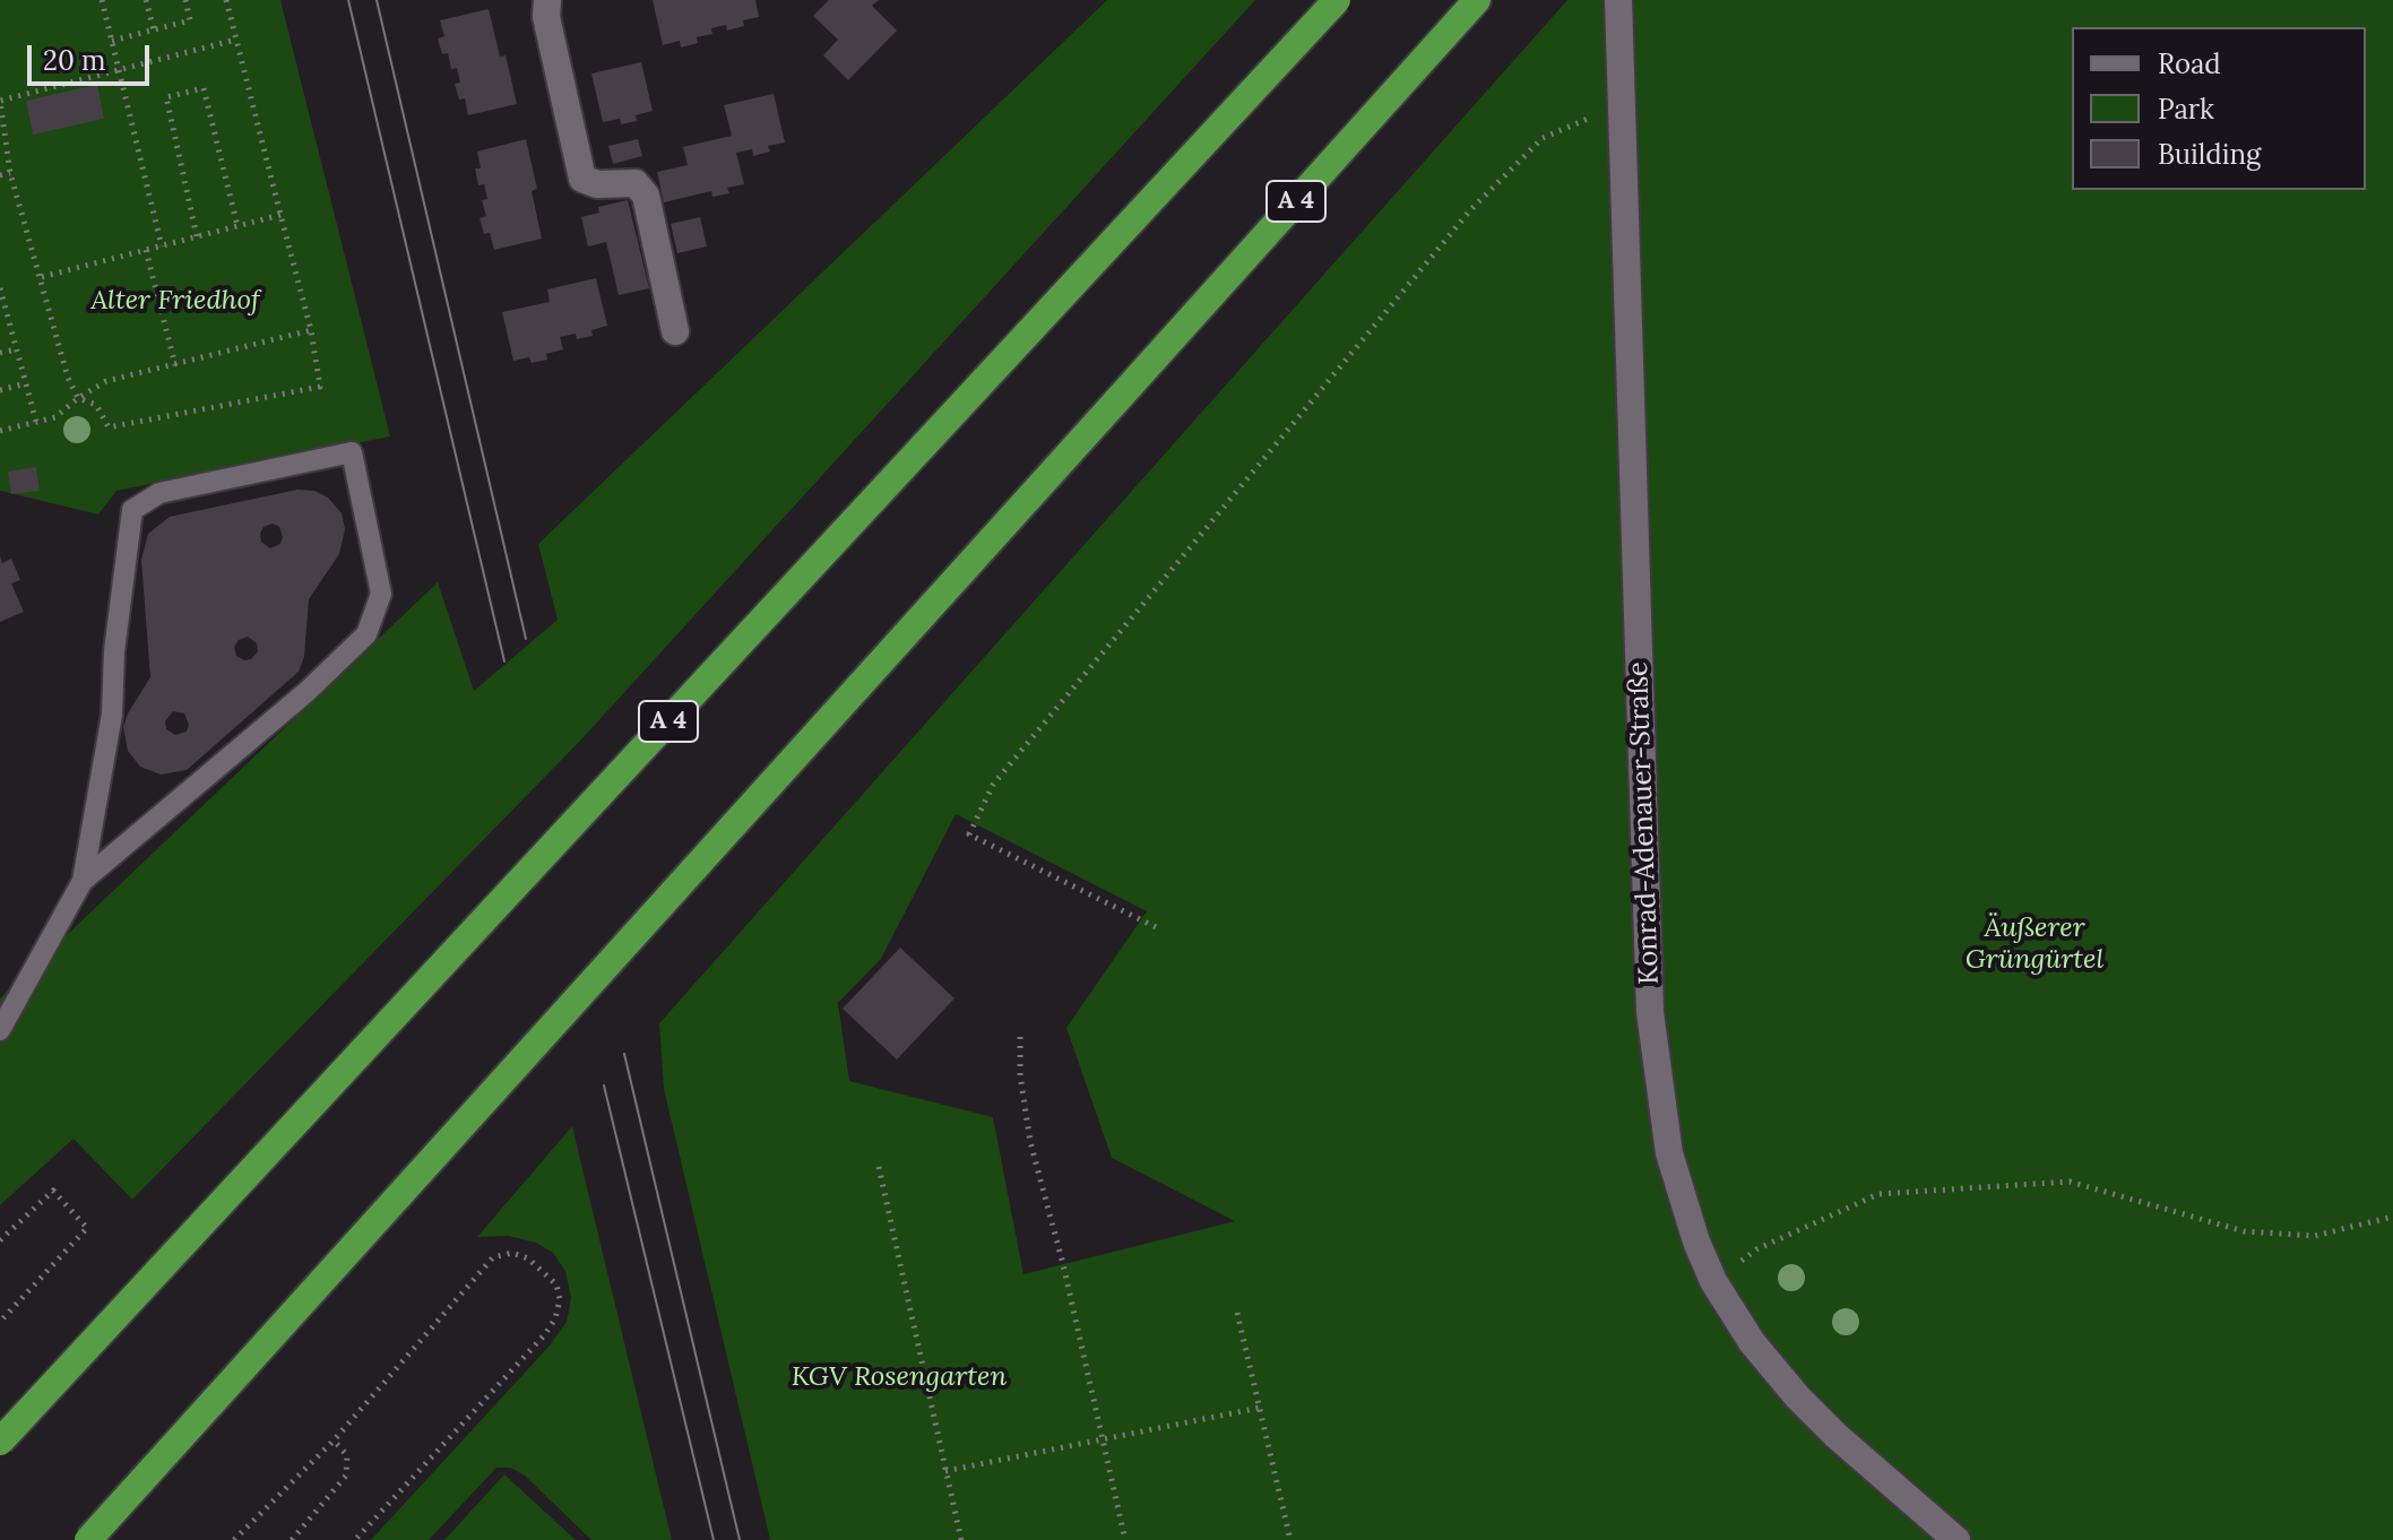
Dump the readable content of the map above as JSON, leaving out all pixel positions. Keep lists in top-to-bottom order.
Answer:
{
  "streets": {
    "highway": ["A 4"],
    "street": ["Konrad-Adenauer-Straße"]
  },
  "parks": ["Alter Friedhof", "Äußerer Grüngürtel", "KGV Rosengarten"],
  "legend": ["Road", "Park", "Building"],
  "scale_bar": "20 m"
}
